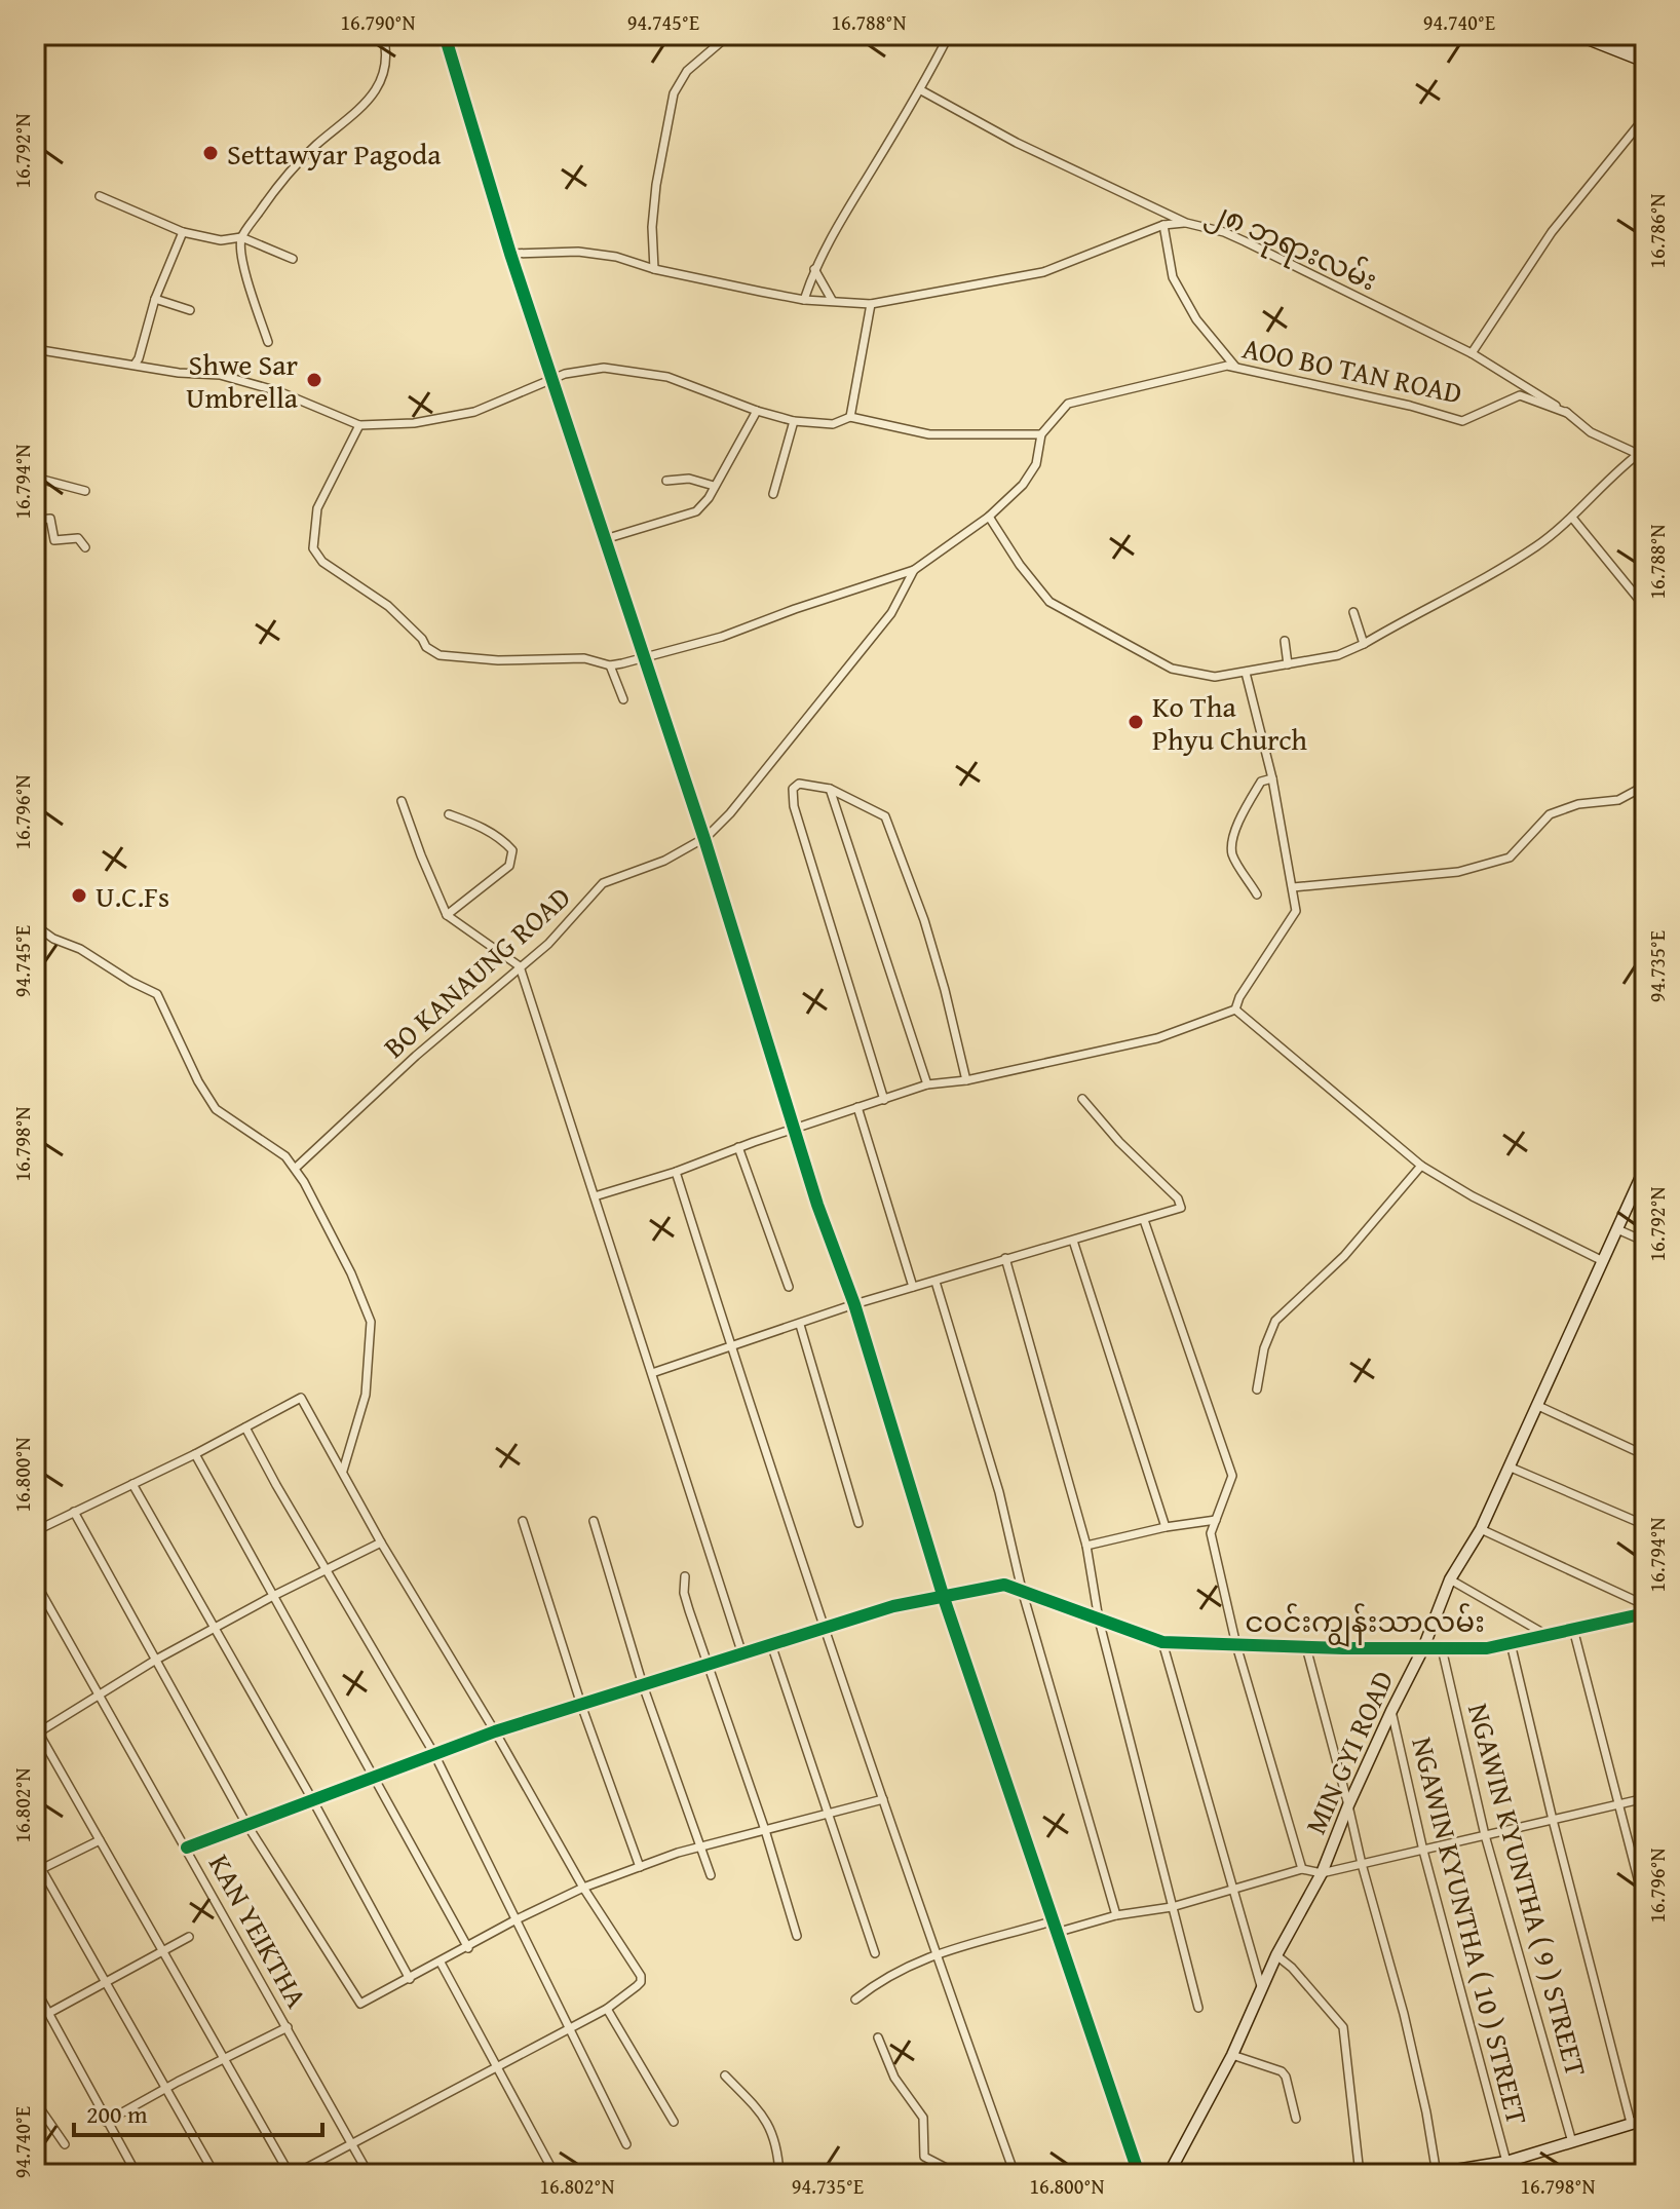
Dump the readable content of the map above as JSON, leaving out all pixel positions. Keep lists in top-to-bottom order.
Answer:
{
  "streets": {
    "main road": ["MIN GYI ROAD"],
    "street": [
      "၂၈ ဘုရားလမ်း",
      "AOO BO TAN ROAD",
      "BO KANAUNG ROAD",
      "ငဝင်းကျွန်းသာလမ်း",
      "NGAWIN KYUNTHA ( 9 ) STREET",
      "KAN YEIKTHA",
      "NGAWIN KYUNTHA ( 10 ) STREET"
    ]
  },
  "crossings": [
    ["၂၈ ဘုရားလမ်း", "AOO BO TAN ROAD"],
    ["AOO BO TAN ROAD", "BO KANAUNG ROAD"],
    ["ငဝင်းကျွန်းသာလမ်း", "MIN GYI ROAD"],
    ["ငဝင်းကျွန်းသာလမ်း", "NGAWIN KYUNTHA ( 9 ) STREET"],
    ["ငဝင်းကျွန်းသာလမ်း", "KAN YEIKTHA"],
    ["MIN GYI ROAD", "NGAWIN KYUNTHA ( 10 ) STREET"]
  ],
  "places": [
    "Settawyar Pagoda",
    "Shwe Sar Umbrella",
    "Ko Tha Phyu Church",
    "U.C.Fs"
  ],
  "scale_bar": "200 m",
  "coordinates": [
    "16.790°N",
    "94.745°E",
    "16.788°N",
    "94.740°E",
    "16.792°N",
    "16.786°N",
    "16.794°N",
    "16.796°N",
    "94.735°E",
    "16.798°N",
    "16.800°N",
    "16.802°N"
  ]
}
